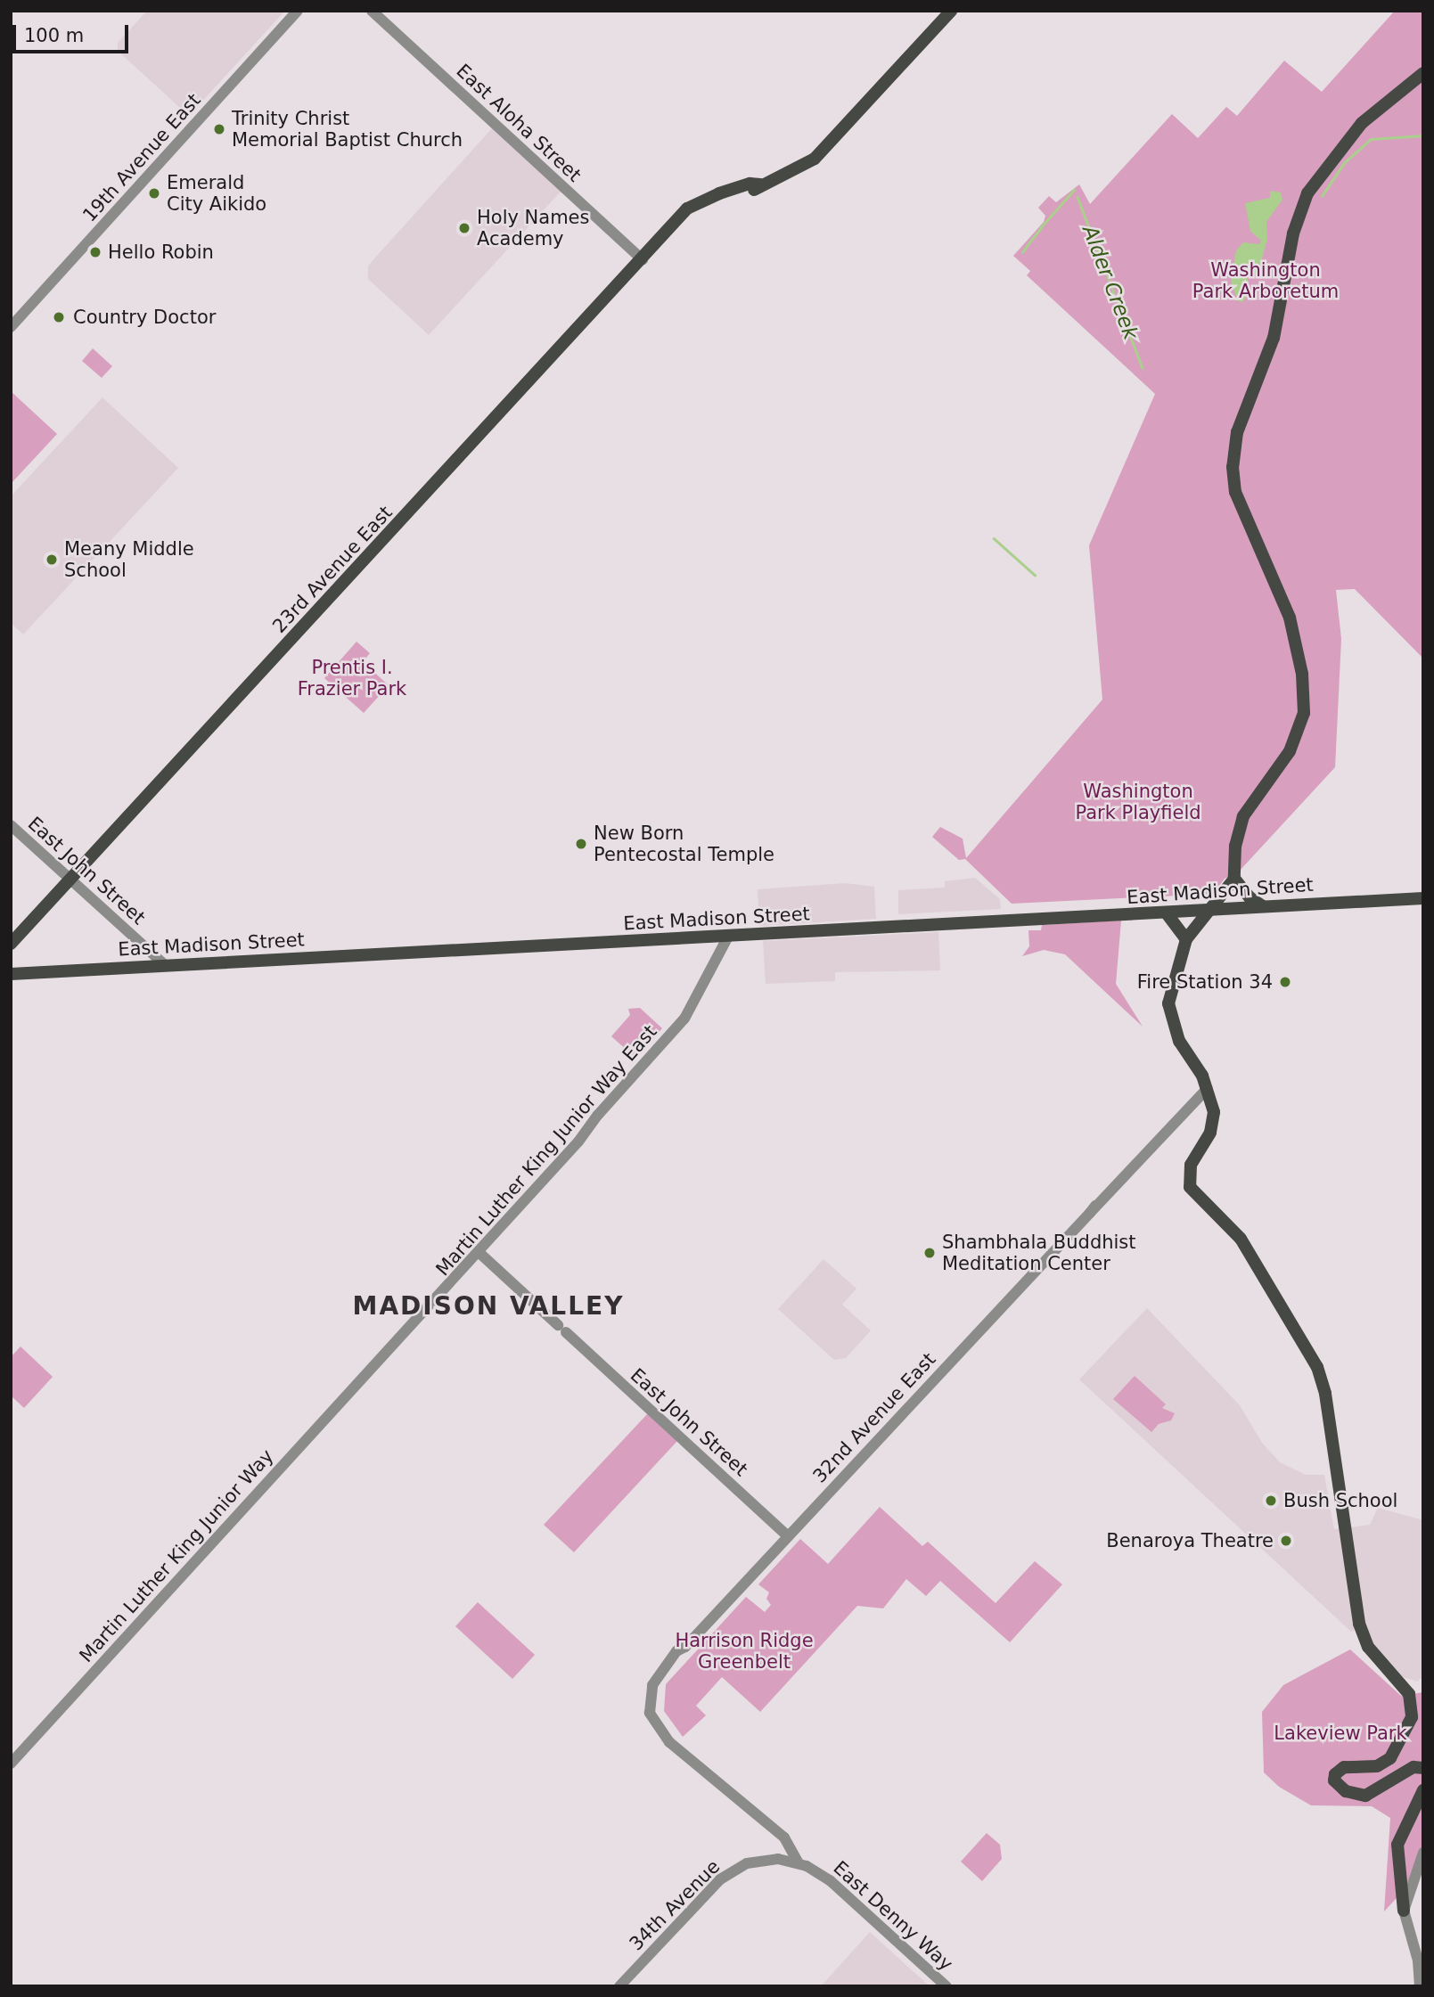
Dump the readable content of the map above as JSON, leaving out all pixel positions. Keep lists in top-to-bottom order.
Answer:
{
  "streets": {
    "main road": ["23rd Avenue East", "East Madison Street"],
    "street": [
      "East Aloha Street",
      "19th Avenue East",
      "East John Street",
      "Martin Luther King Junior Way East",
      "32nd Avenue East",
      "Martin Luther King Junior Way",
      "34th Avenue",
      "East Denny Way"
    ]
  },
  "crossings": [
    ["East Aloha Street", "23rd Avenue East"],
    ["23rd Avenue East", "East John Street"],
    ["East John Street", "East Madison Street"],
    ["East John Street", "Martin Luther King Junior Way East"],
    ["East John Street", "32nd Avenue East"],
    ["East Madison Street", "Martin Luther King Junior Way East"],
    ["Martin Luther King Junior Way East", "Martin Luther King Junior Way"],
    ["32nd Avenue East", "East Denny Way"],
    ["34th Avenue", "East Denny Way"]
  ],
  "districts": ["MADISON VALLEY"],
  "water": ["Alder Creek"],
  "parks": [
    "Washington Park Arboretum",
    "Prentis I. Frazier Park",
    "Washington Park Playfield",
    "Harrison Ridge Greenbelt",
    "Lakeview Park"
  ],
  "places": [
    "Trinity Christ Memorial Baptist Church",
    "Emerald City Aikido",
    "Holy Names Academy",
    "Hello Robin",
    "Country Doctor",
    "Meany Middle School",
    "New Born Pentecostal Temple",
    "Fire Station 34",
    "Shambhala Buddhist Meditation Center",
    "Bush School",
    "Benaroya Theatre"
  ],
  "scale_bar": "100 m"
}
